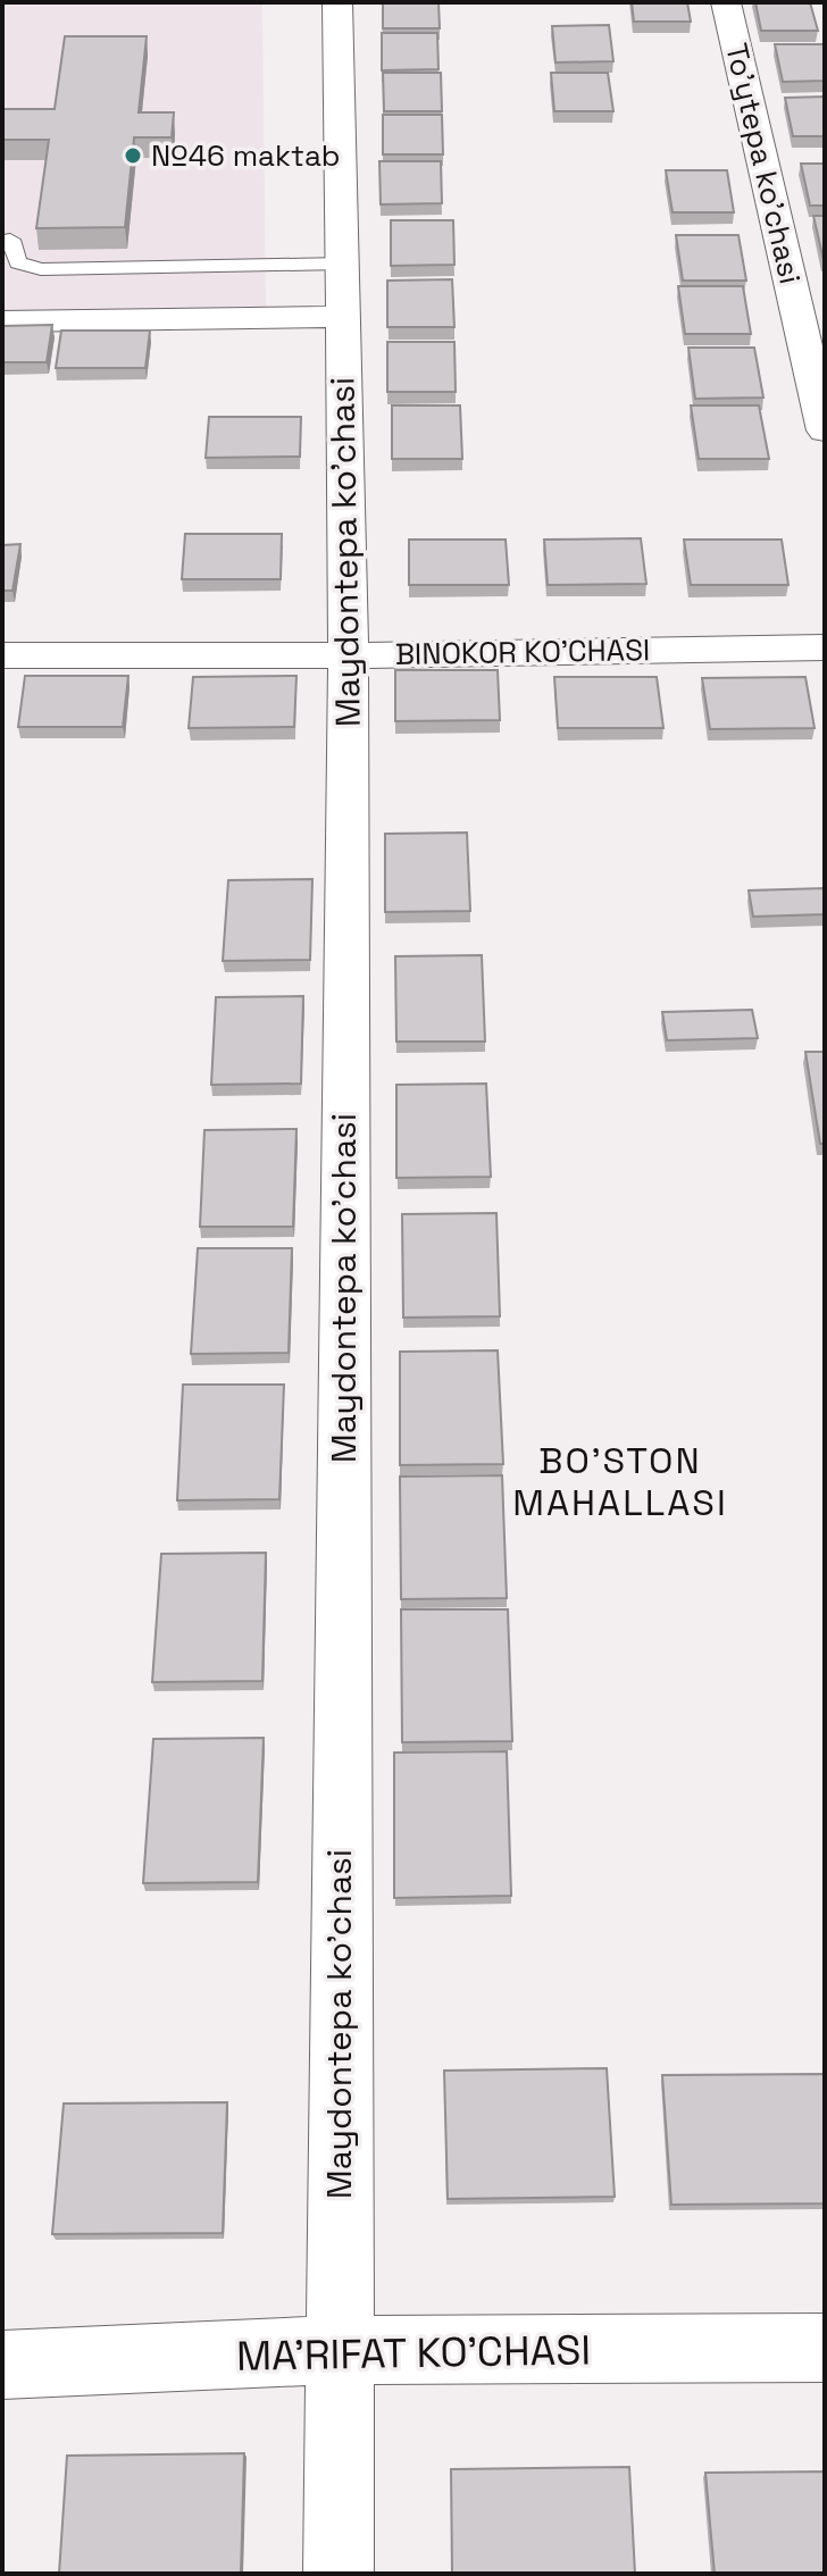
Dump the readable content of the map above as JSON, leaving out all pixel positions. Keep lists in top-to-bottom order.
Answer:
{
  "streets": {
    "street": [
      "To'ytepa ko'chasi",
      "Maydontepa ko'chasi",
      "BINOKOR KO'CHASI",
      "MA'RIFAT KO'CHASI"
    ]
  },
  "crossings": [
    ["Maydontepa ko'chasi", "BINOKOR KO'CHASI"],
    ["Maydontepa ko'chasi", "MA'RIFAT KO'CHASI"]
  ],
  "districts": ["BO'STON MAHALLASI"],
  "places": ["№46 maktab"]
}
